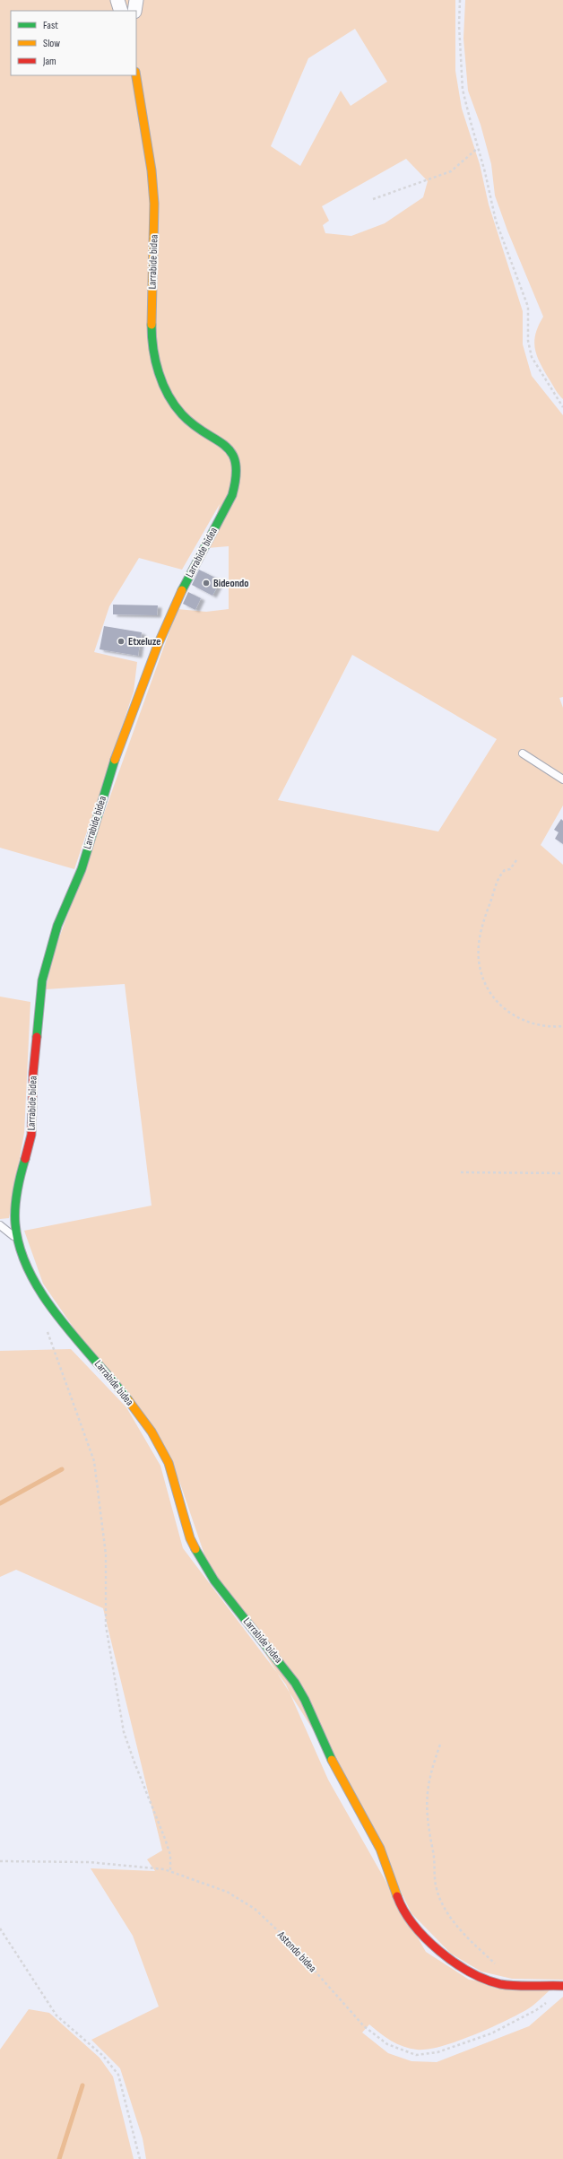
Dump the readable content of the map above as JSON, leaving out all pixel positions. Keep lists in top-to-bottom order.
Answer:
{
  "streets": {
    "street": ["Larrabide bidea"],
    "path": ["Astondo bidea"]
  },
  "places": ["Bideondo", "Etxeluze"],
  "legend": ["Fast", "Slow", "Jam"]
}
